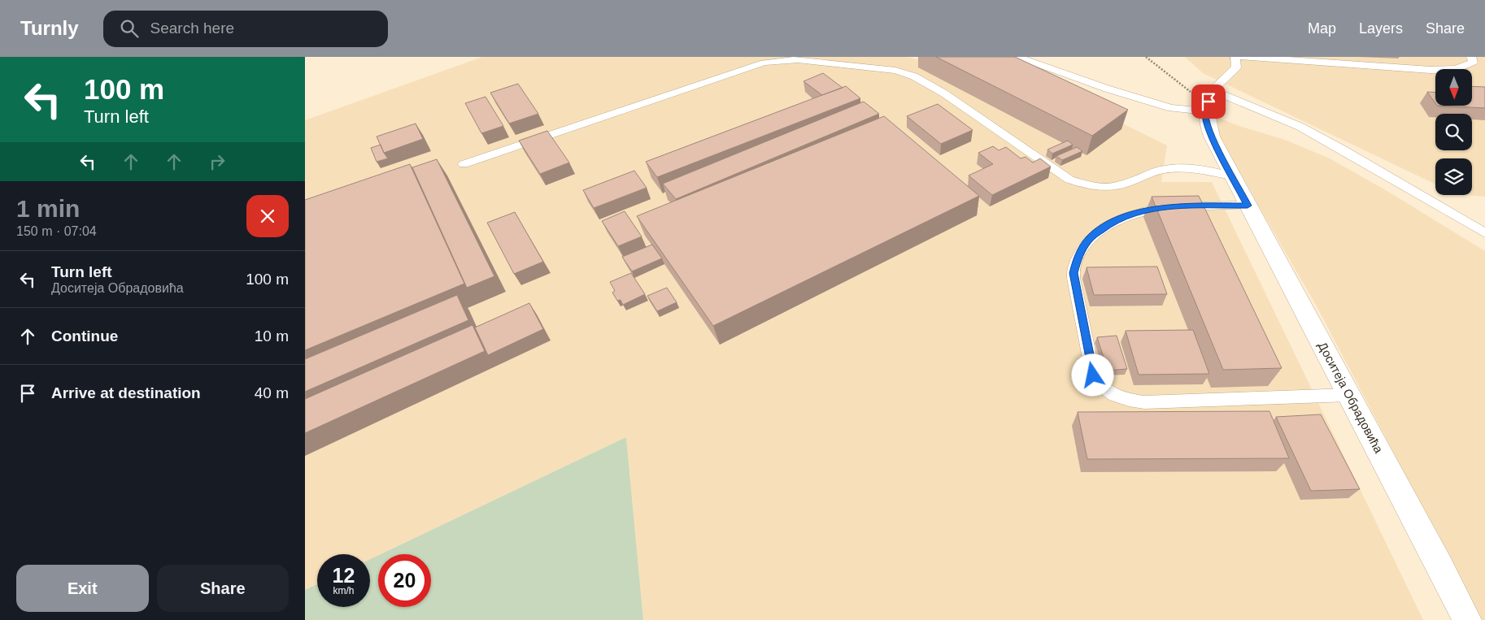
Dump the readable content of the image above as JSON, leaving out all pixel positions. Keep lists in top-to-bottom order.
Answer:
{
  "streets": {
    "street": ["Доситеја Обрадовића"]
  },
  "north": "bottom",
  "page": {
    "header": "Turnly",
    "search": "Search here",
    "nav": ["Map", "Layers", "Share"],
    "turn": ["100 m", "Turn left"],
    "heading": ["1 min", "150 m · 07:04"],
    "list": [
      {
        "name": "Turn left",
        "note": "Доситеја Обрадовића",
        "value": "100 m"
      },
      {
        "name": "Continue",
        "value": "10 m"
      },
      {
        "name": "Arrive at destination",
        "value": "40 m"
      }
    ],
    "speed": "12 km/h",
    "limit": "20",
    "buttons": ["Exit", "Share"]
  }
}
